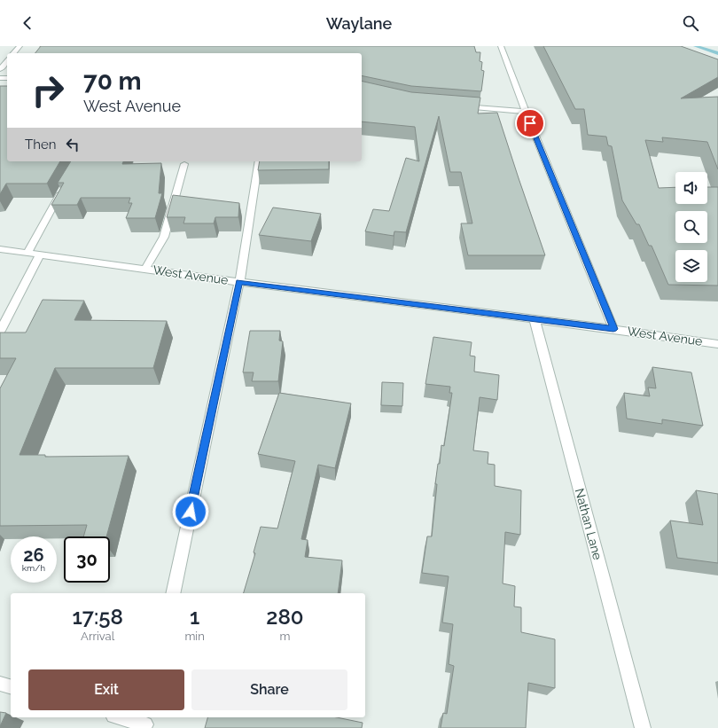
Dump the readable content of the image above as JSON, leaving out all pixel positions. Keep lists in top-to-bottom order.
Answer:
{
  "streets": {
    "street": ["West Avenue", "Nathan Lane"]
  },
  "crossings": [
    ["West Avenue", "Nathan Lane"]
  ],
  "page": {
    "header": "Waylane",
    "turn": ["70 m", "West Avenue"],
    "then": "Then",
    "speed": "26 km/h",
    "limit": "30",
    "eta": [
      "17:58",
      "Arrival",
      "1",
      "min",
      "280",
      "m"
    ],
    "buttons": ["Exit", "Share"]
  }
}
